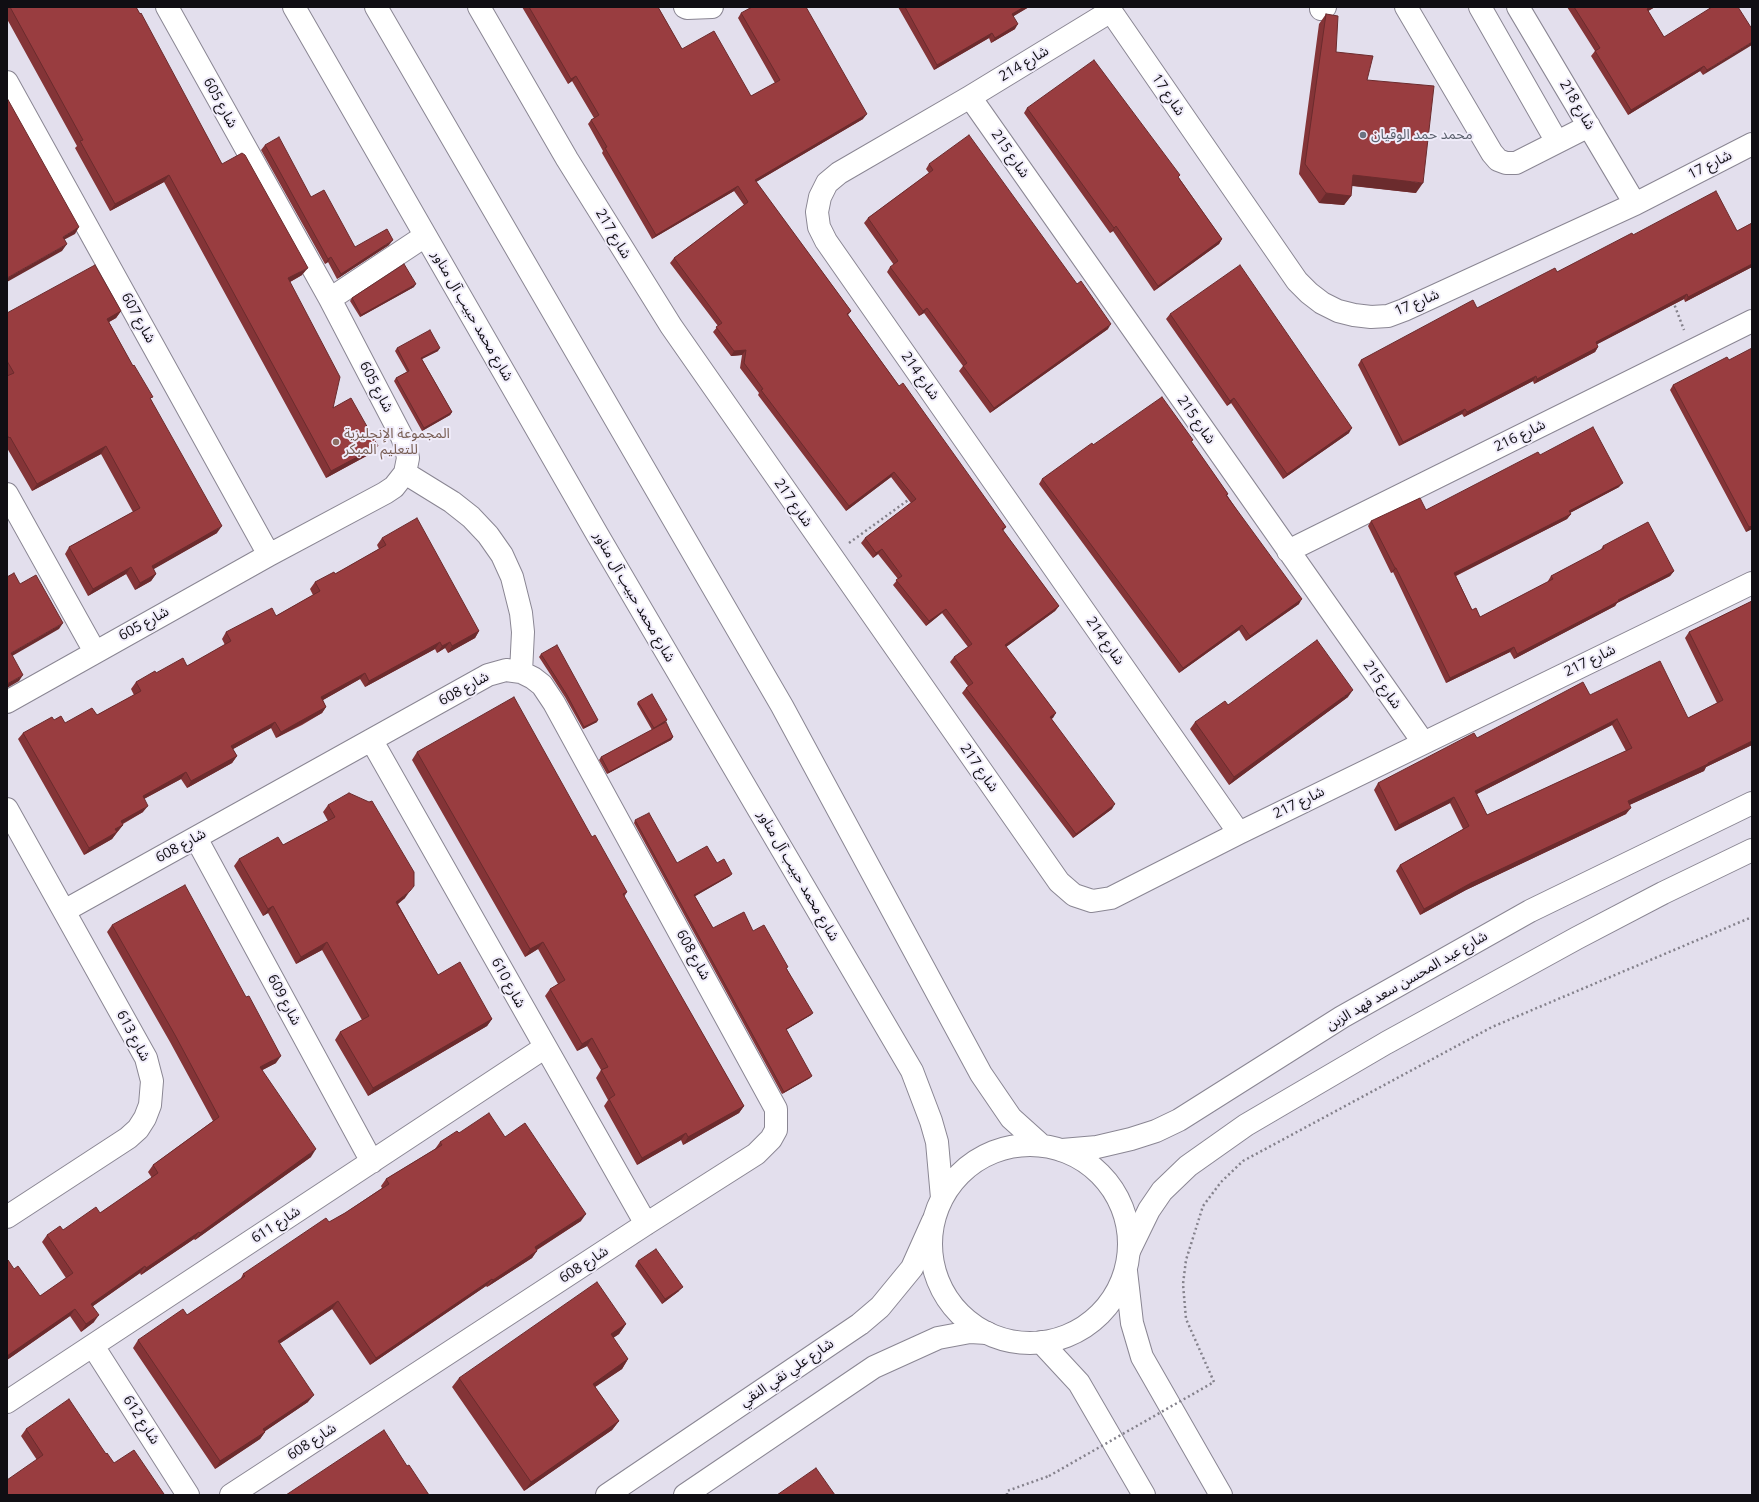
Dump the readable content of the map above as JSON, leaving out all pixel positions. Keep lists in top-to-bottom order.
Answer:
{
  "streets": {
    "street": [
      "شارع 214",
      "شارع 17",
      "شارع 605",
      "شارع 218",
      "شارع 215",
      "شارع 217",
      "شارع محمد حبيب آل مناور",
      "شارع 607",
      "شارع 216",
      "شارع 608",
      "شارع عبد المحسن سعد فهد الزبن",
      "شارع 610",
      "شارع 609",
      "شارع 613",
      "شارع 611",
      "شارع علي نقي النقي",
      "شارع 612"
    ]
  },
  "crossings": [
    ["شارع 214", "شارع 17"],
    ["شارع 214", "شارع 215"],
    ["شارع 214", "شارع 217"],
    ["شارع 17", "شارع 218"],
    ["شارع 605", "شارع 607"],
    ["شارع 215", "شارع 217"],
    ["شارع 215", "شارع 216"],
    ["شارع 608", "شارع 610"],
    ["شارع 608", "شارع 609"],
    ["شارع 608", "شارع 613"],
    ["شارع 610", "شارع 611"],
    ["شارع 609", "شارع 611"],
    ["شارع 611", "شارع 612"]
  ],
  "places": ["محمد حمد الوقيان", "المجموعة الإنجليزية للتعليم المبكر"]
}
